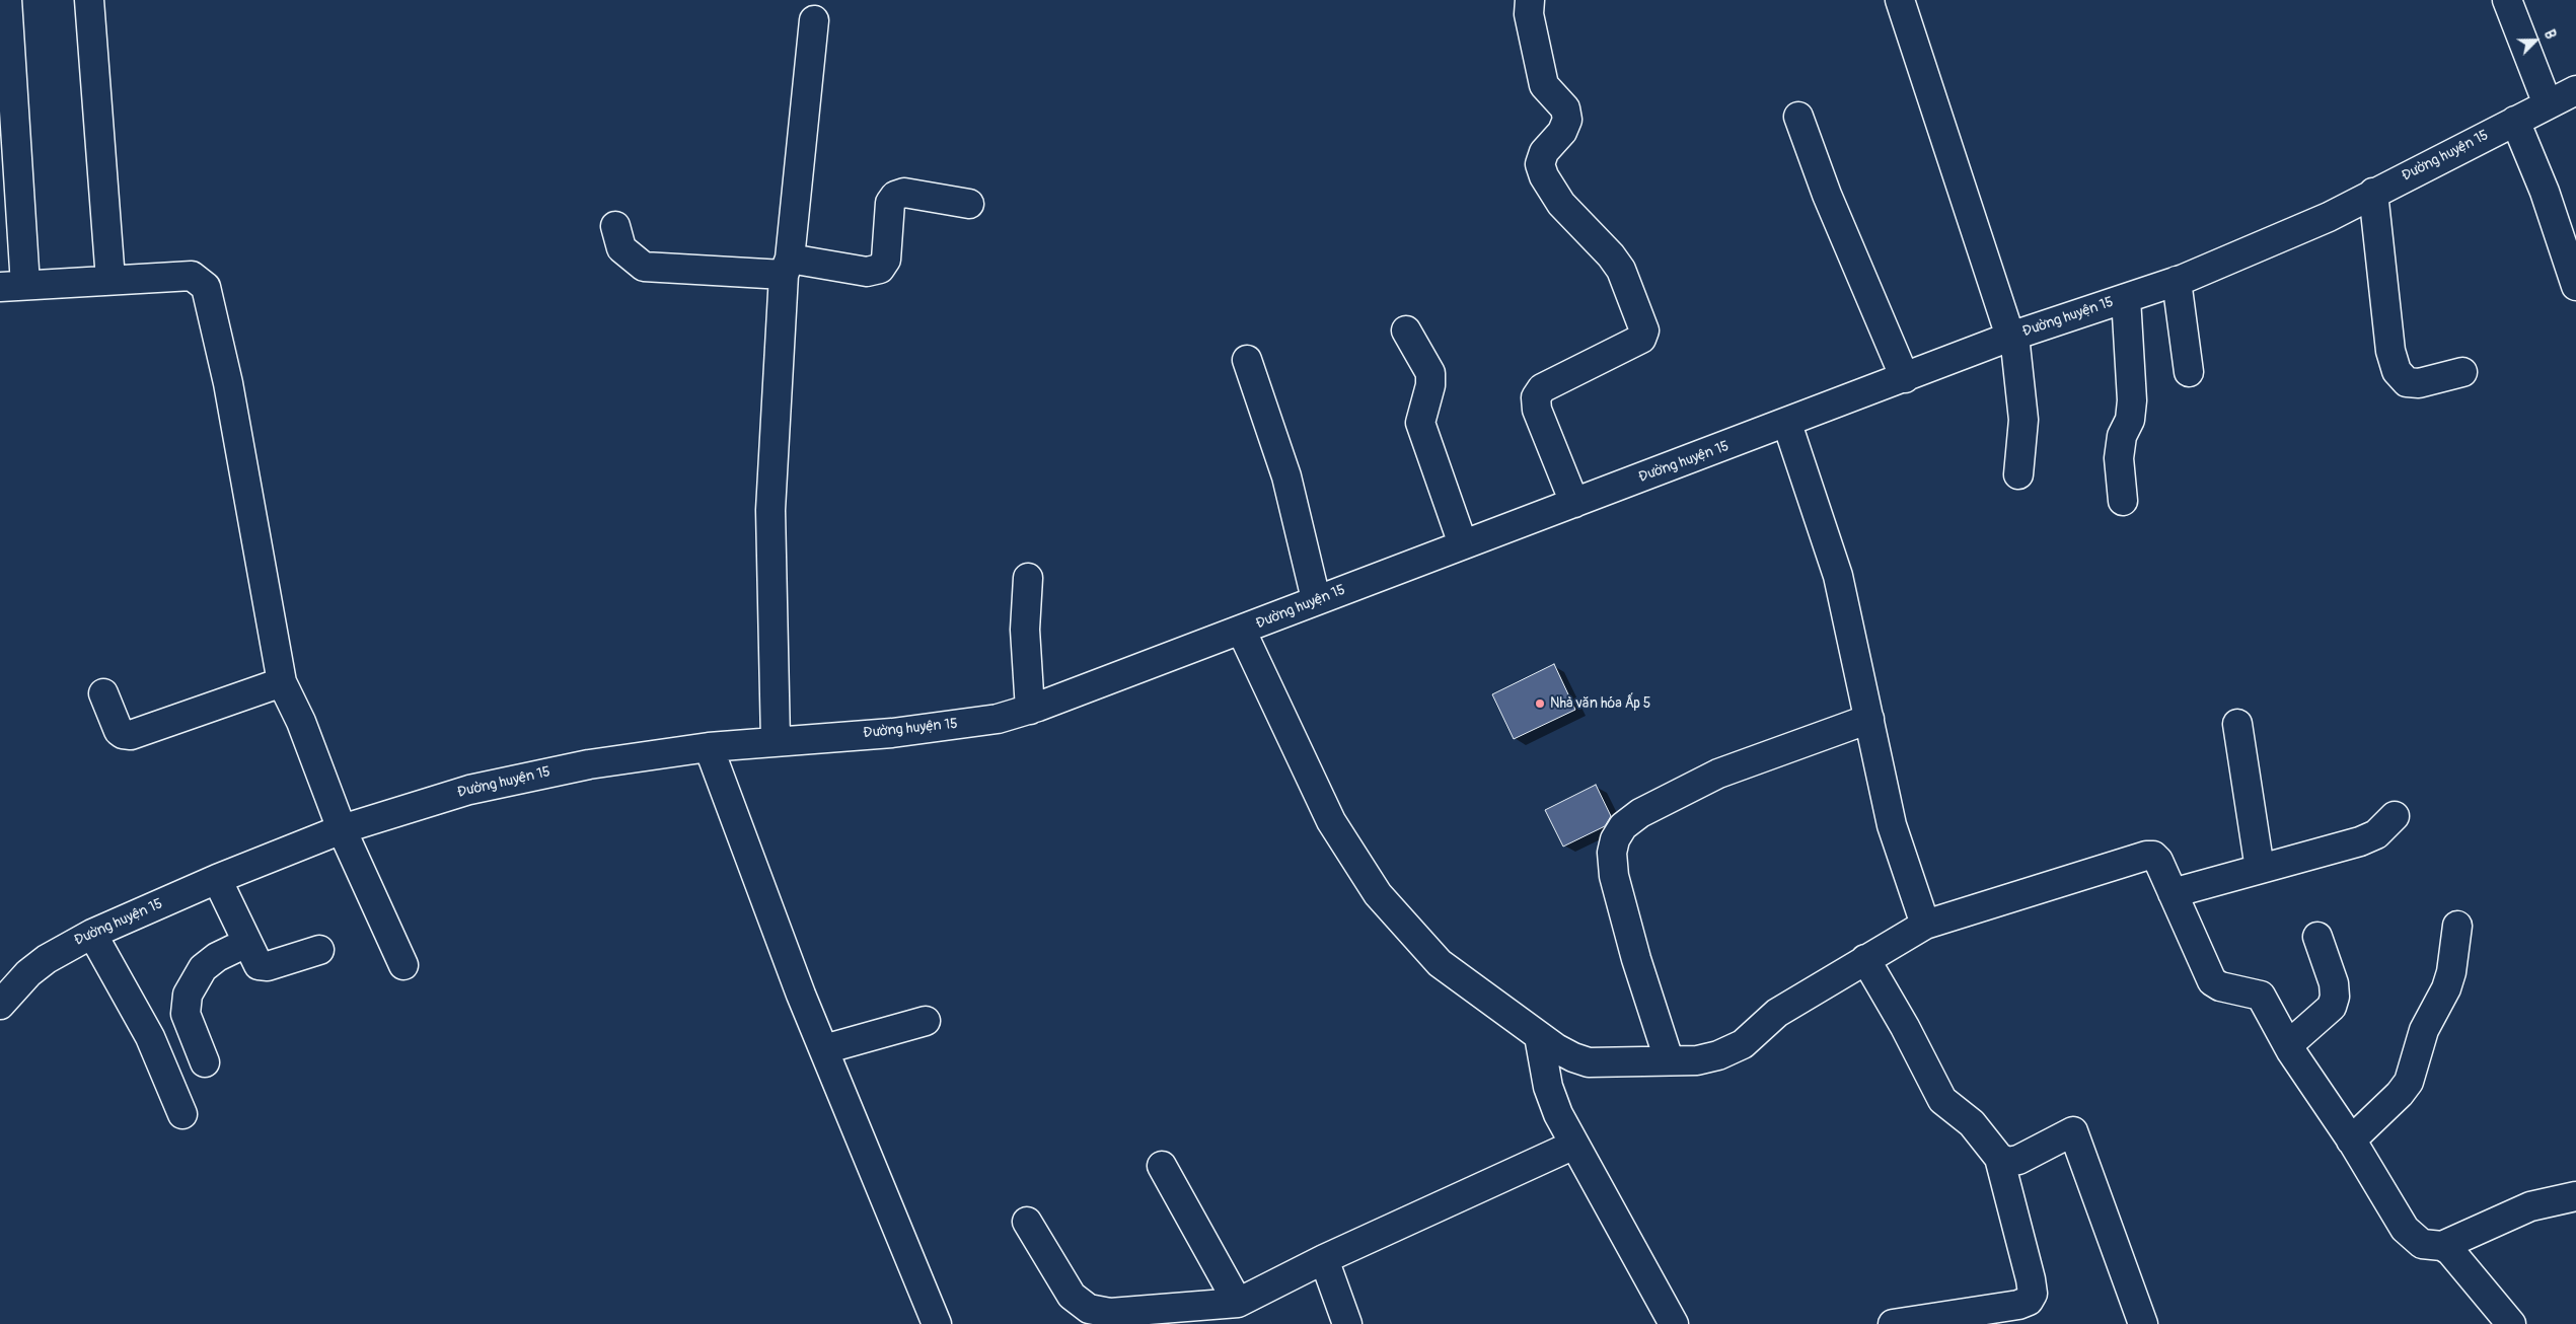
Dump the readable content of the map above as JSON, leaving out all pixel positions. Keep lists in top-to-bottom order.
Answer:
{
  "streets": {
    "street": ["Đường huyện 15"]
  },
  "places": ["Nhà văn hóa Ấp 5"],
  "north": "top right"
}
